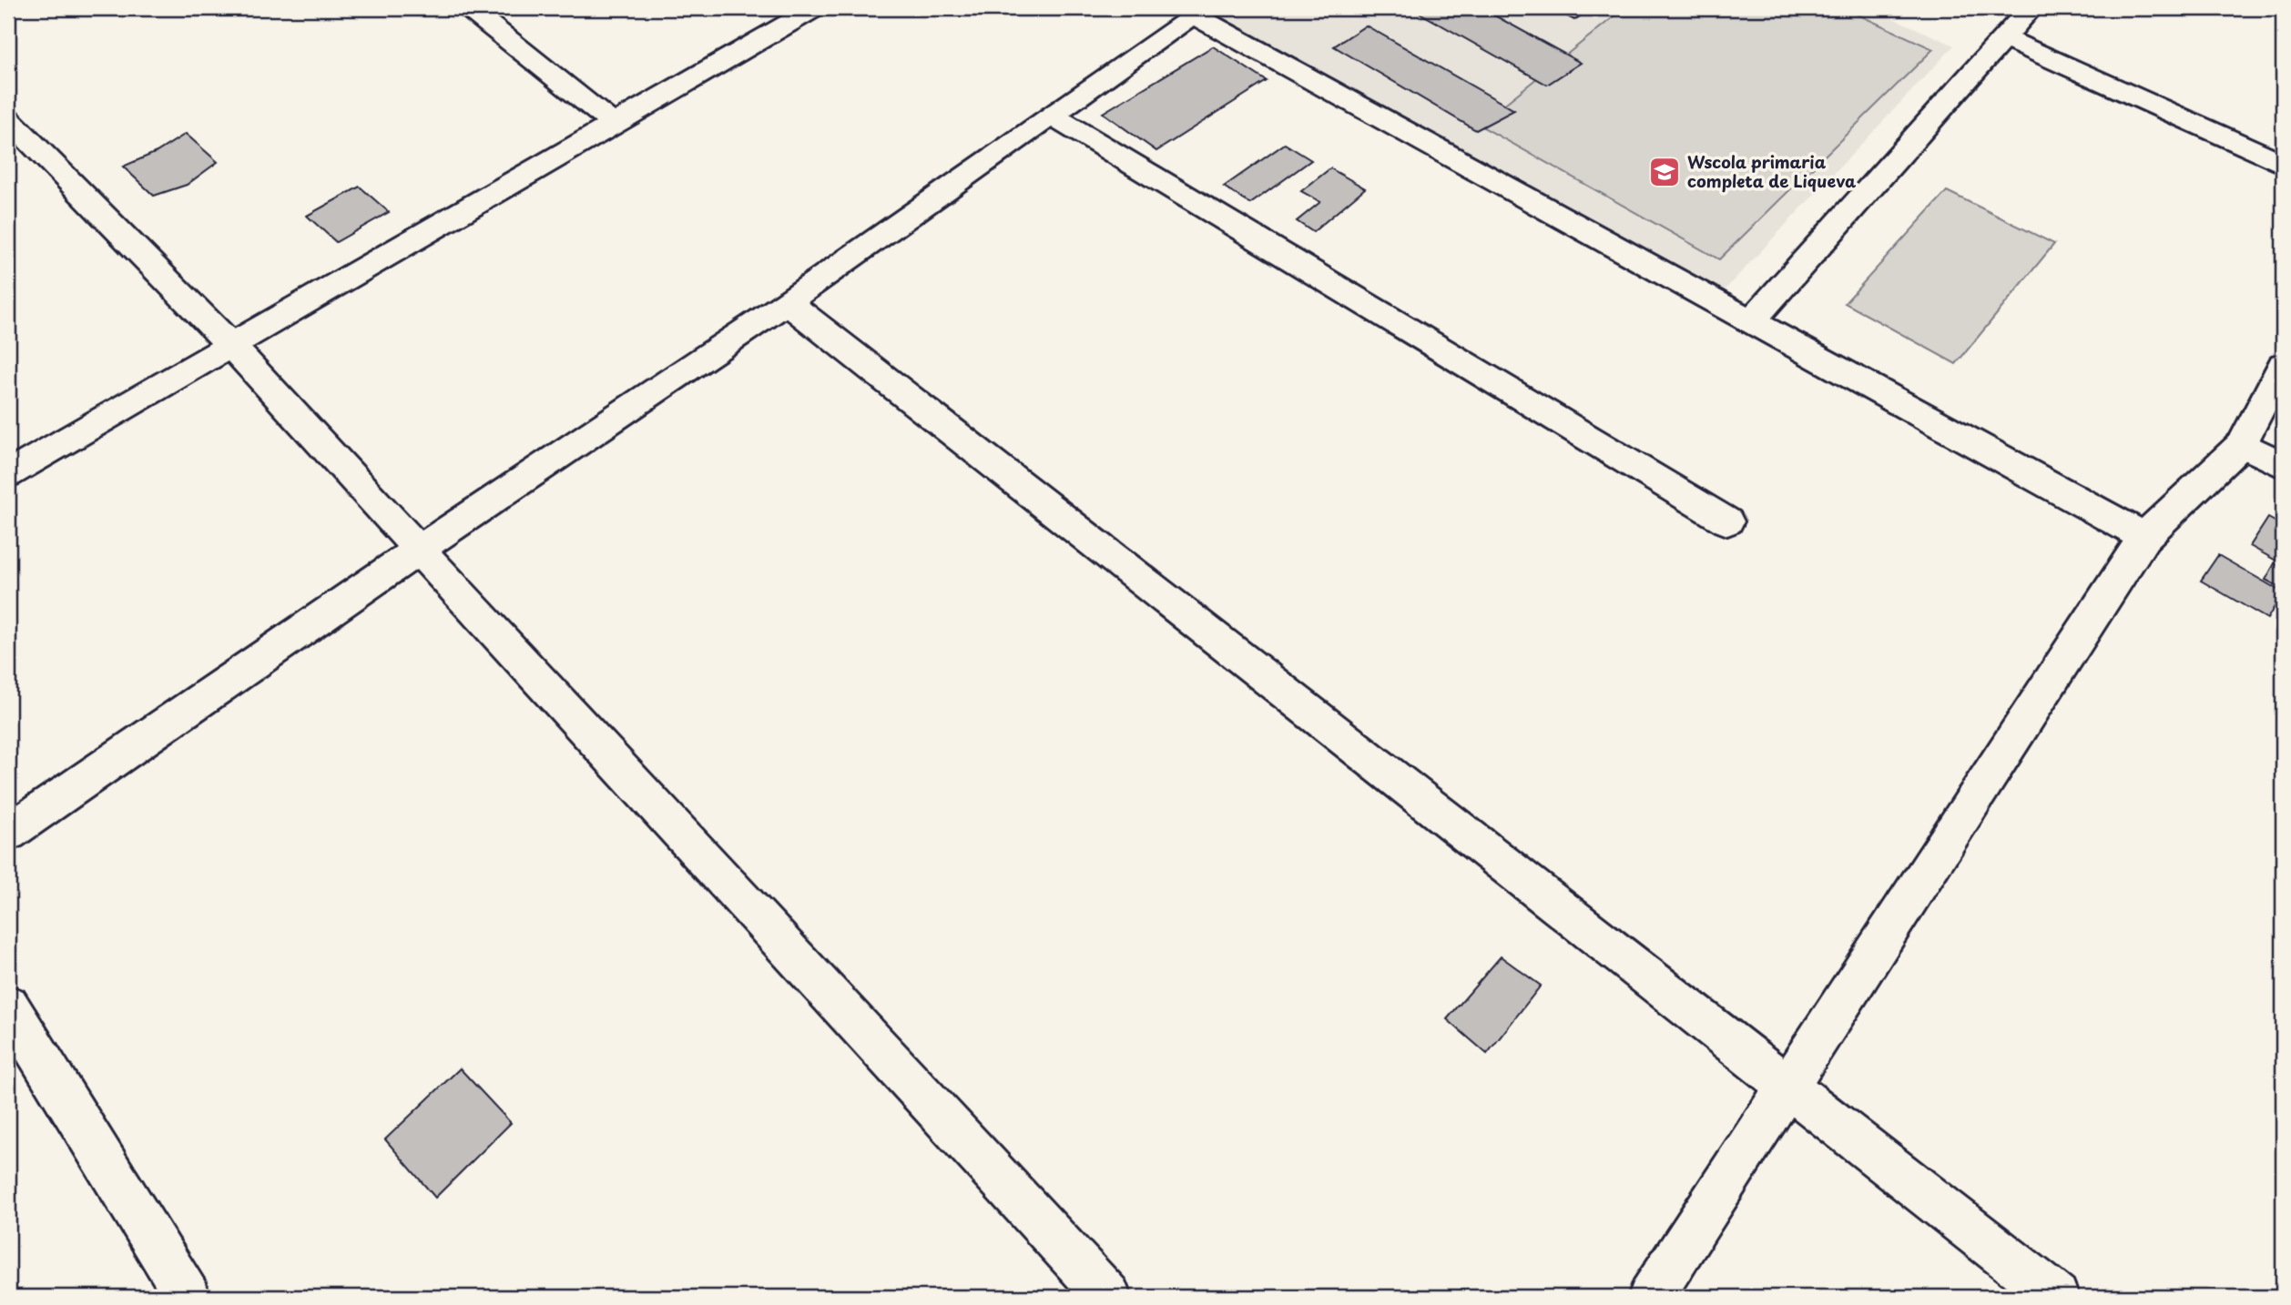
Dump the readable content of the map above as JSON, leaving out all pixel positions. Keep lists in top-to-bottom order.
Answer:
{
  "places": {
    "school or university": ["Wscola primaria completa de Liqueva"]
  }
}
